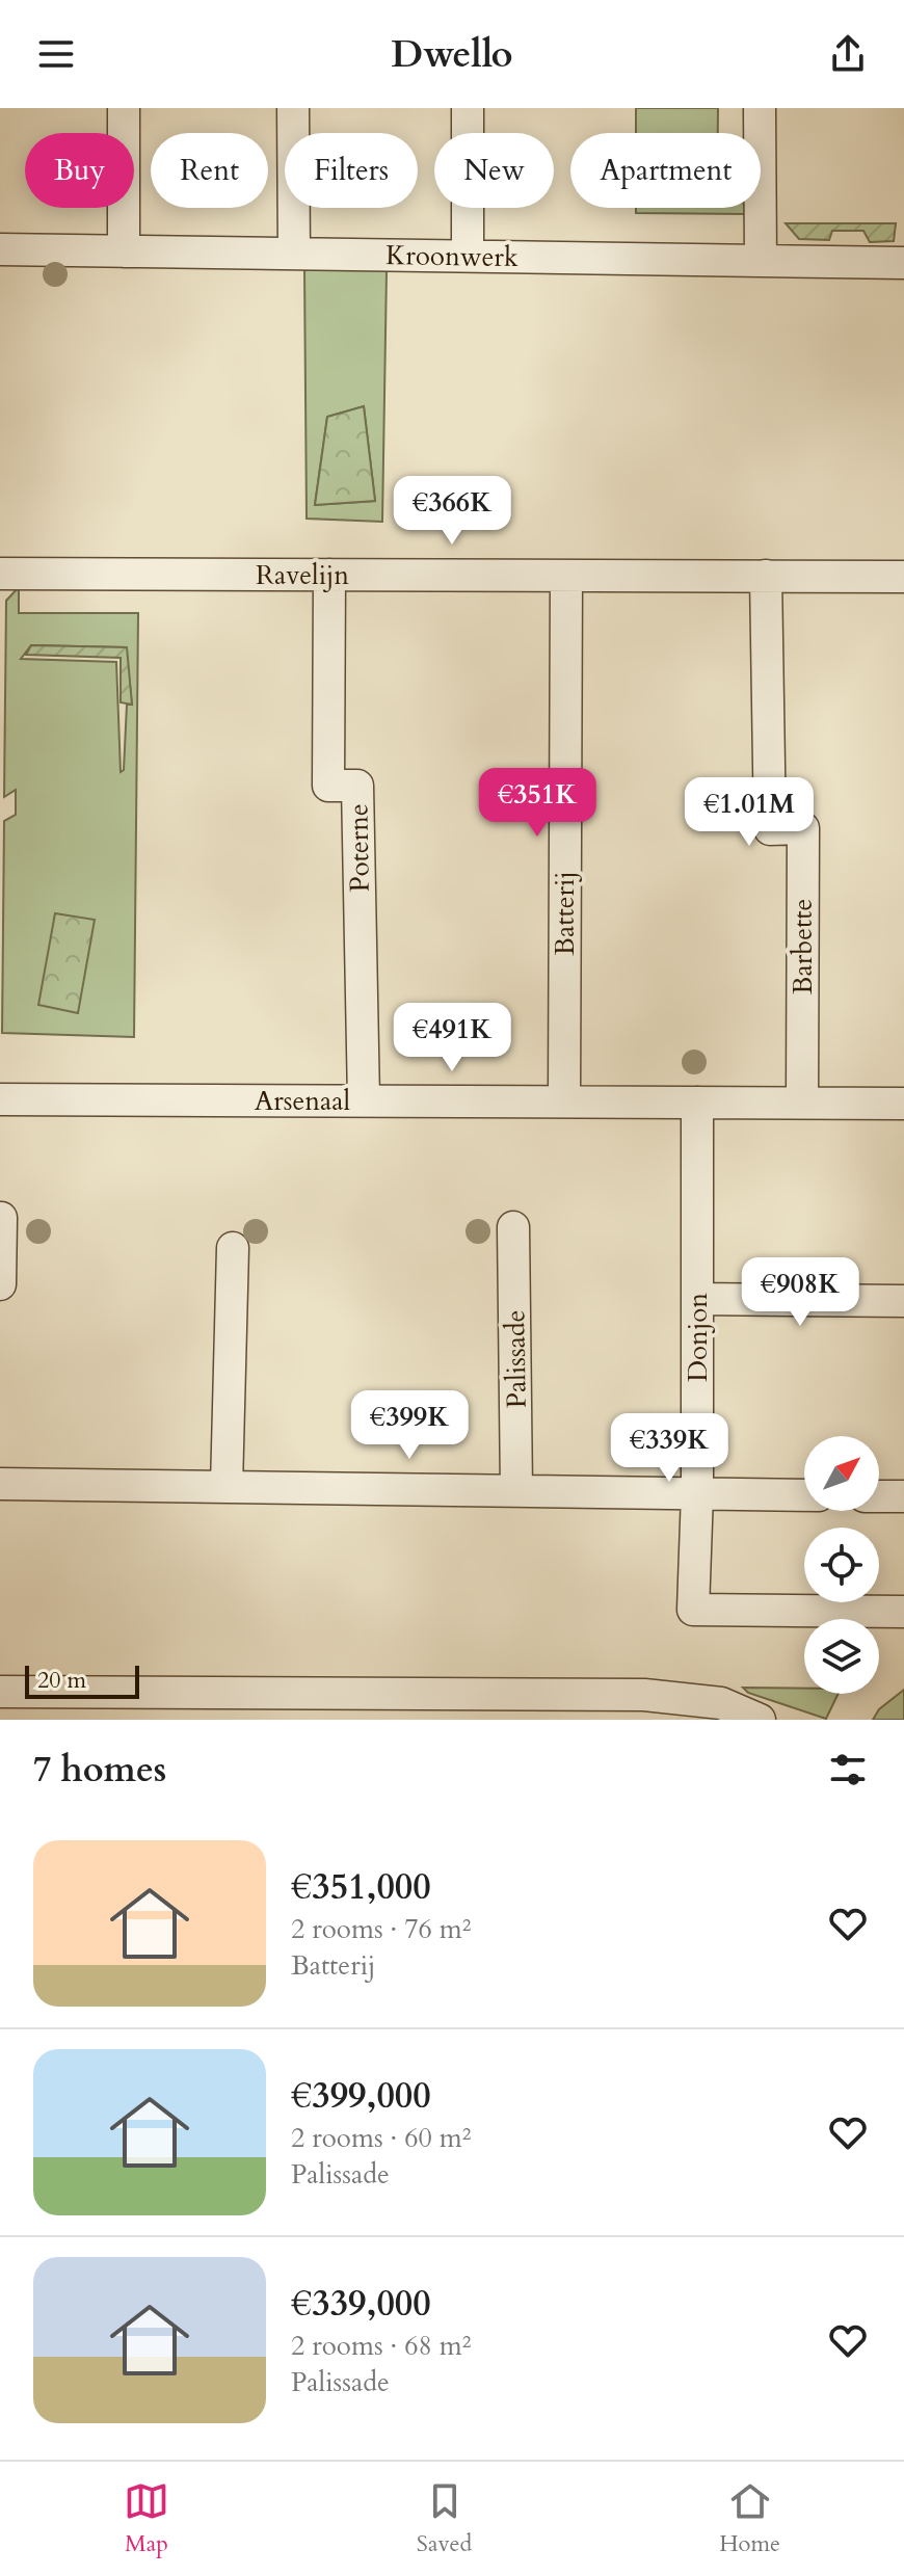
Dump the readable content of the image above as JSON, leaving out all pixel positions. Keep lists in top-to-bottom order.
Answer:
{
  "streets": {
    "street": [
      "Kroonwerk",
      "Ravelijn",
      "Poterne",
      "Batterij",
      "Barbette",
      "Arsenaal",
      "Donjon",
      "Palissade"
    ]
  },
  "crossings": [
    ["Ravelijn", "Poterne"],
    ["Ravelijn", "Batterij"],
    ["Ravelijn", "Barbette"],
    ["Poterne", "Arsenaal"],
    ["Batterij", "Arsenaal"],
    ["Barbette", "Arsenaal"],
    ["Arsenaal", "Donjon"]
  ],
  "scale_bar": "20 m",
  "north": "top right",
  "page": {
    "header": "Dwello",
    "chip": [
      "Buy",
      "Rent",
      "Filters",
      "New",
      "Apartment"
    ],
    "price": [
      "€366K",
      "€351K",
      "€1.01M",
      "€491K",
      "€908K",
      "€399K",
      "€339K"
    ],
    "scale": "20 m",
    "heading": "7 homes",
    "list": [
      {
        "name": "€351,000",
        "note": "2 rooms · 76 m² · Batterij"
      },
      {
        "name": "€399,000",
        "note": "2 rooms · 60 m² · Palissade"
      },
      {
        "name": "€339,000",
        "note": "2 rooms · 68 m² · Palissade"
      }
    ],
    "tabs": ["Map", "Saved", "Home"]
  }
}
